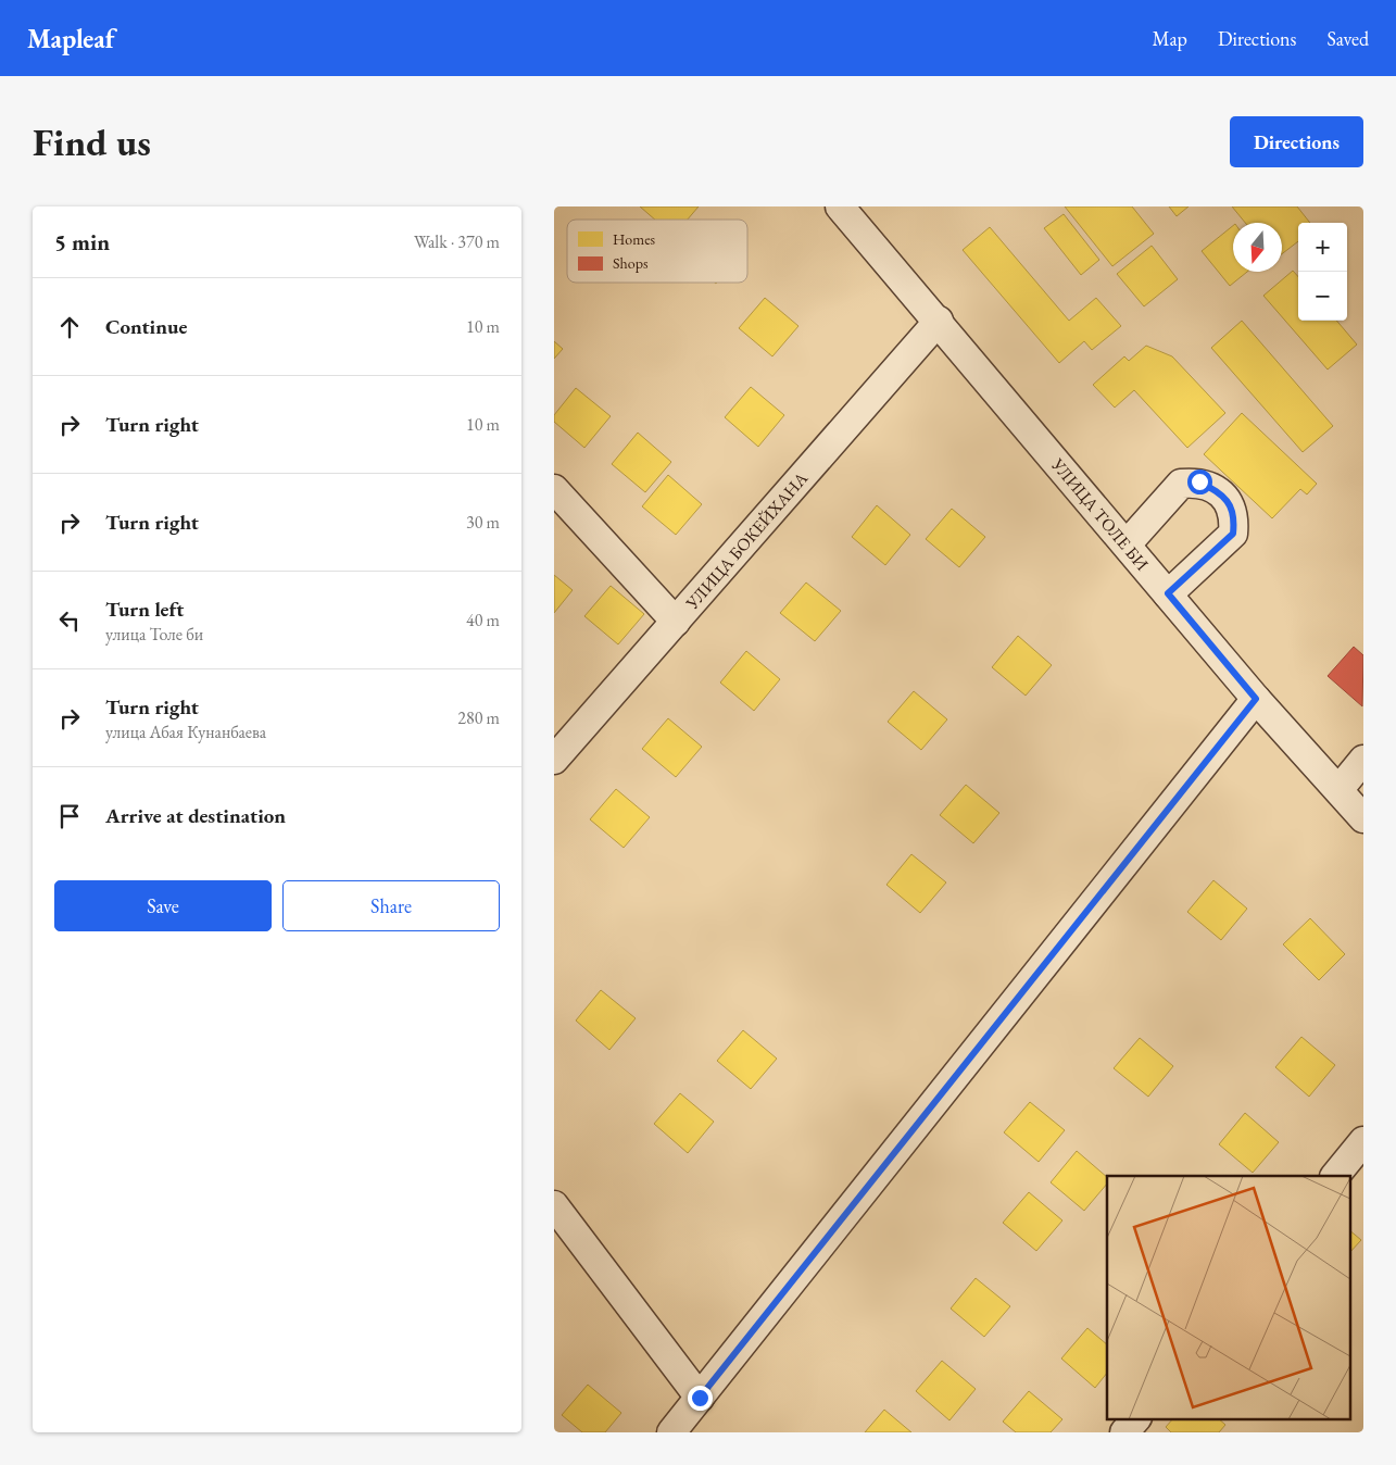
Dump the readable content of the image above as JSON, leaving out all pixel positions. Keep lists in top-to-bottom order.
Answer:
{
  "streets": {
    "street": ["УЛИЦА ТОЛЕ БИ", "УЛИЦА БОКЕЙХАНА"]
  },
  "crossings": [
    ["УЛИЦА ТОЛЕ БИ", "УЛИЦА БОКЕЙХАНА"]
  ],
  "legend": ["Homes", "Shops"],
  "north": "bottom",
  "page": {
    "header": "Mapleaf",
    "nav": ["Map", "Directions", "Saved"],
    "buttons": [
      "Directions",
      ["Save", "Share"]
    ],
    "title": "Find us",
    "heading": ["5 min", "Walk · 370 m"],
    "map_buttons": ["+", "−"],
    "list": [
      ["Continue", "10 m"],
      ["Turn right", "10 m"],
      ["Turn right", "30 m"],
      ["Turn left", "улица Толе би", "40 m"],
      ["Turn right", "улица Абая Кунанбаева", "280 m"],
      "Arrive at destination"
    ]
  }
}
